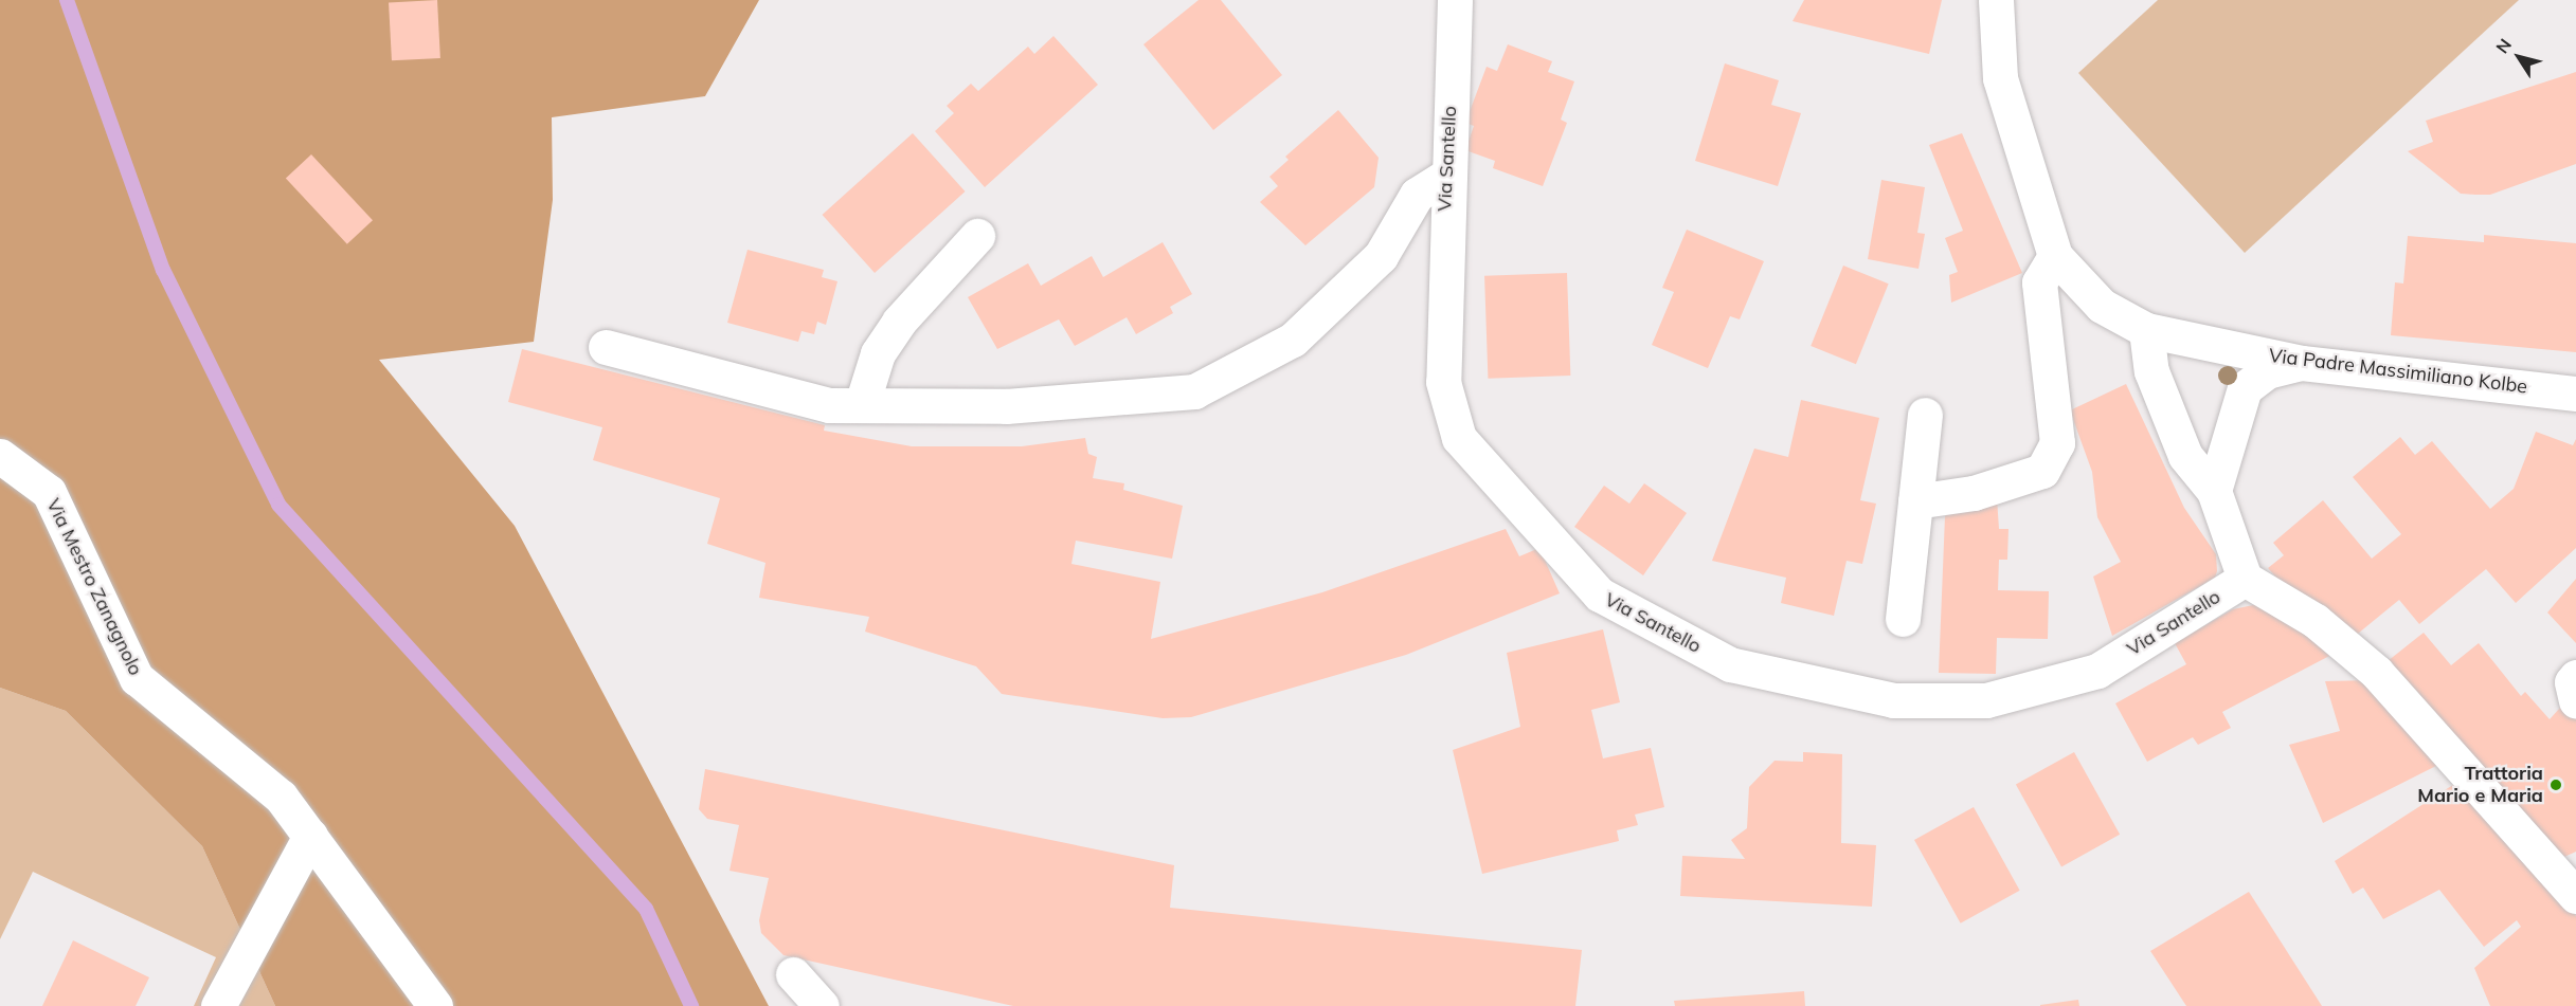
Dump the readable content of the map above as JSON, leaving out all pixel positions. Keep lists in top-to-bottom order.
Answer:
{
  "streets": {
    "street": ["Via Santello", "Via Padre Massimiliano Kolbe", "Via Mestro Zanagnolo"]
  },
  "places": ["Trattoria Mario e Maria"],
  "north": "top left"
}
